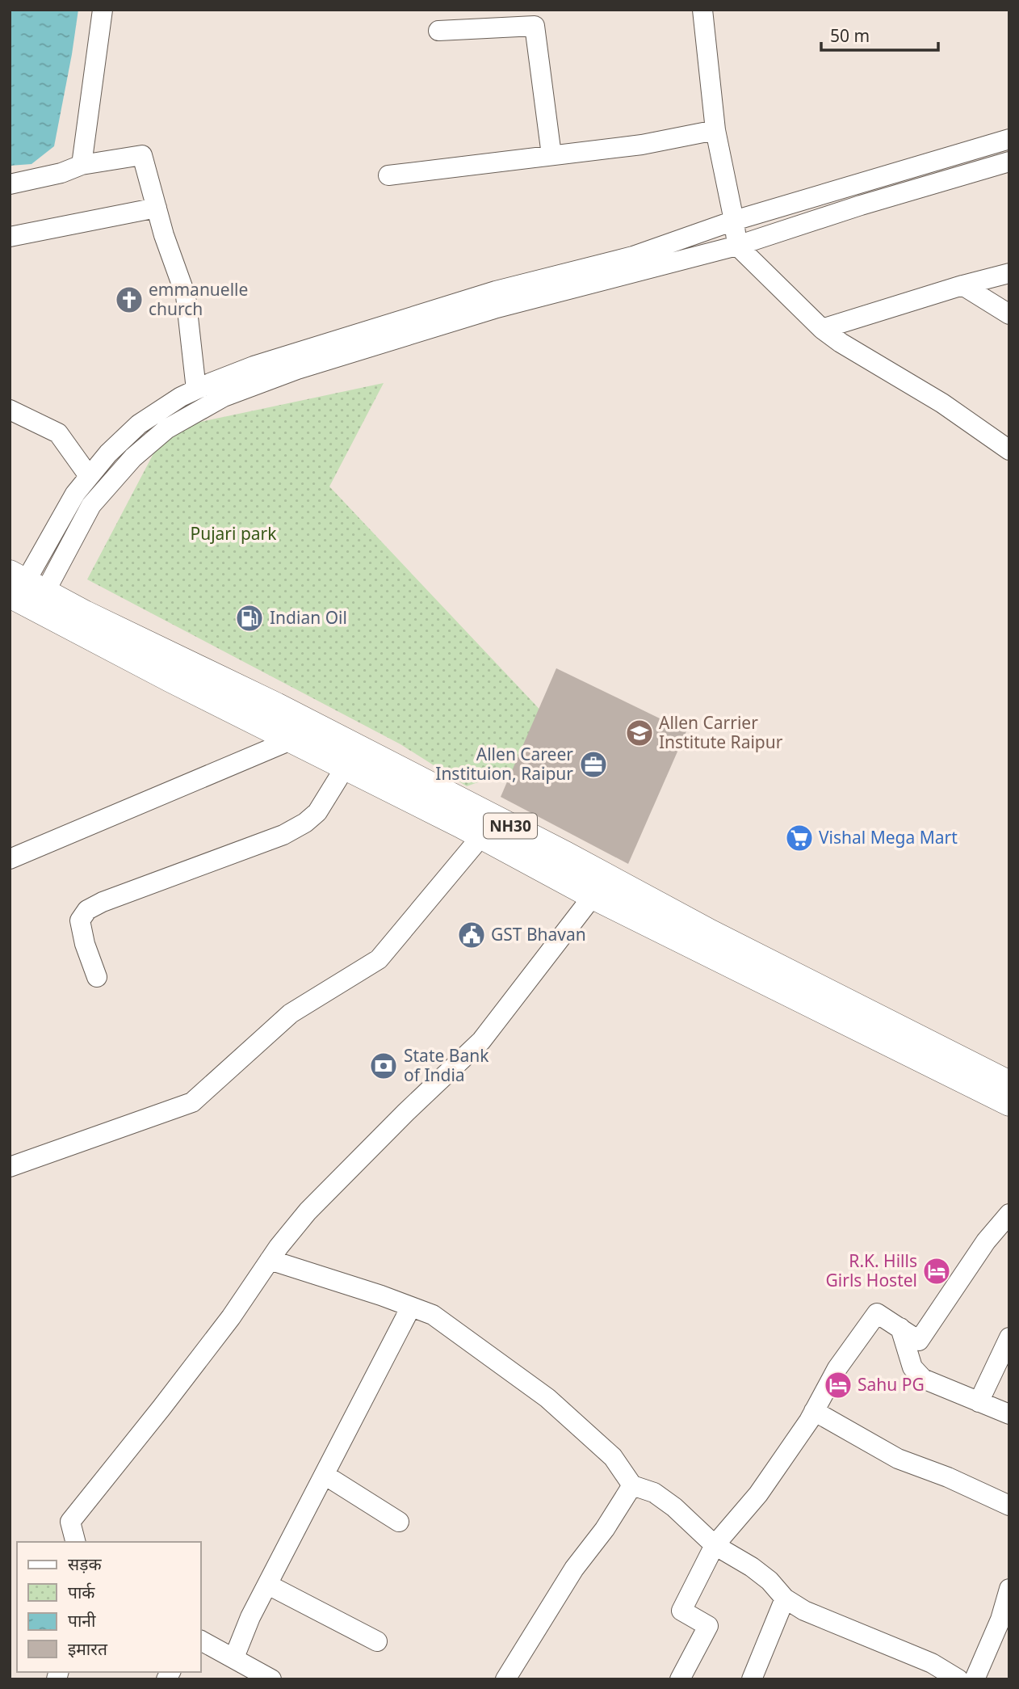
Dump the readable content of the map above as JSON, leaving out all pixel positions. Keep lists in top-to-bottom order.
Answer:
{
  "streets": {
    "main road": ["NH30"]
  },
  "parks": ["Pujari park"],
  "places": {
    "church": ["emmanuelle church"],
    "fuel station": ["Indian Oil"],
    "school or university": ["Allen Carrier Institute Raipur"],
    "office": ["Allen Career Instituion, Raipur"],
    "supermarket": ["Vishal Mega Mart"],
    "public building": ["GST Bhavan"],
    "bank": ["State Bank of India"],
    "hotel": ["R.K. Hills Girls Hostel", "Sahu PG"]
  },
  "legend": [
    "सड़क",
    "पार्क",
    "पानी",
    "इमारत"
  ],
  "scale_bar": "50 m"
}
